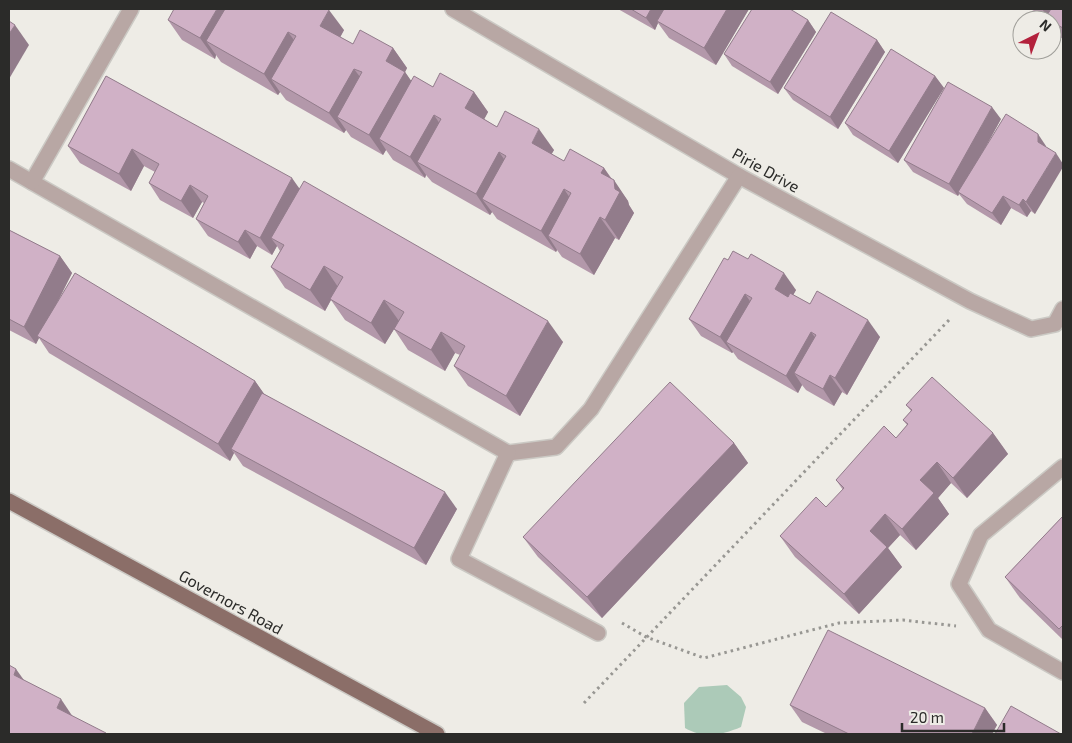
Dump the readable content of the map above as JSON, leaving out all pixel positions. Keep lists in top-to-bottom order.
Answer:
{
  "streets": {
    "main road": ["Governors Road"],
    "street": ["Pirie Drive"]
  },
  "scale_bar": "20 m",
  "north": "top right"
}
